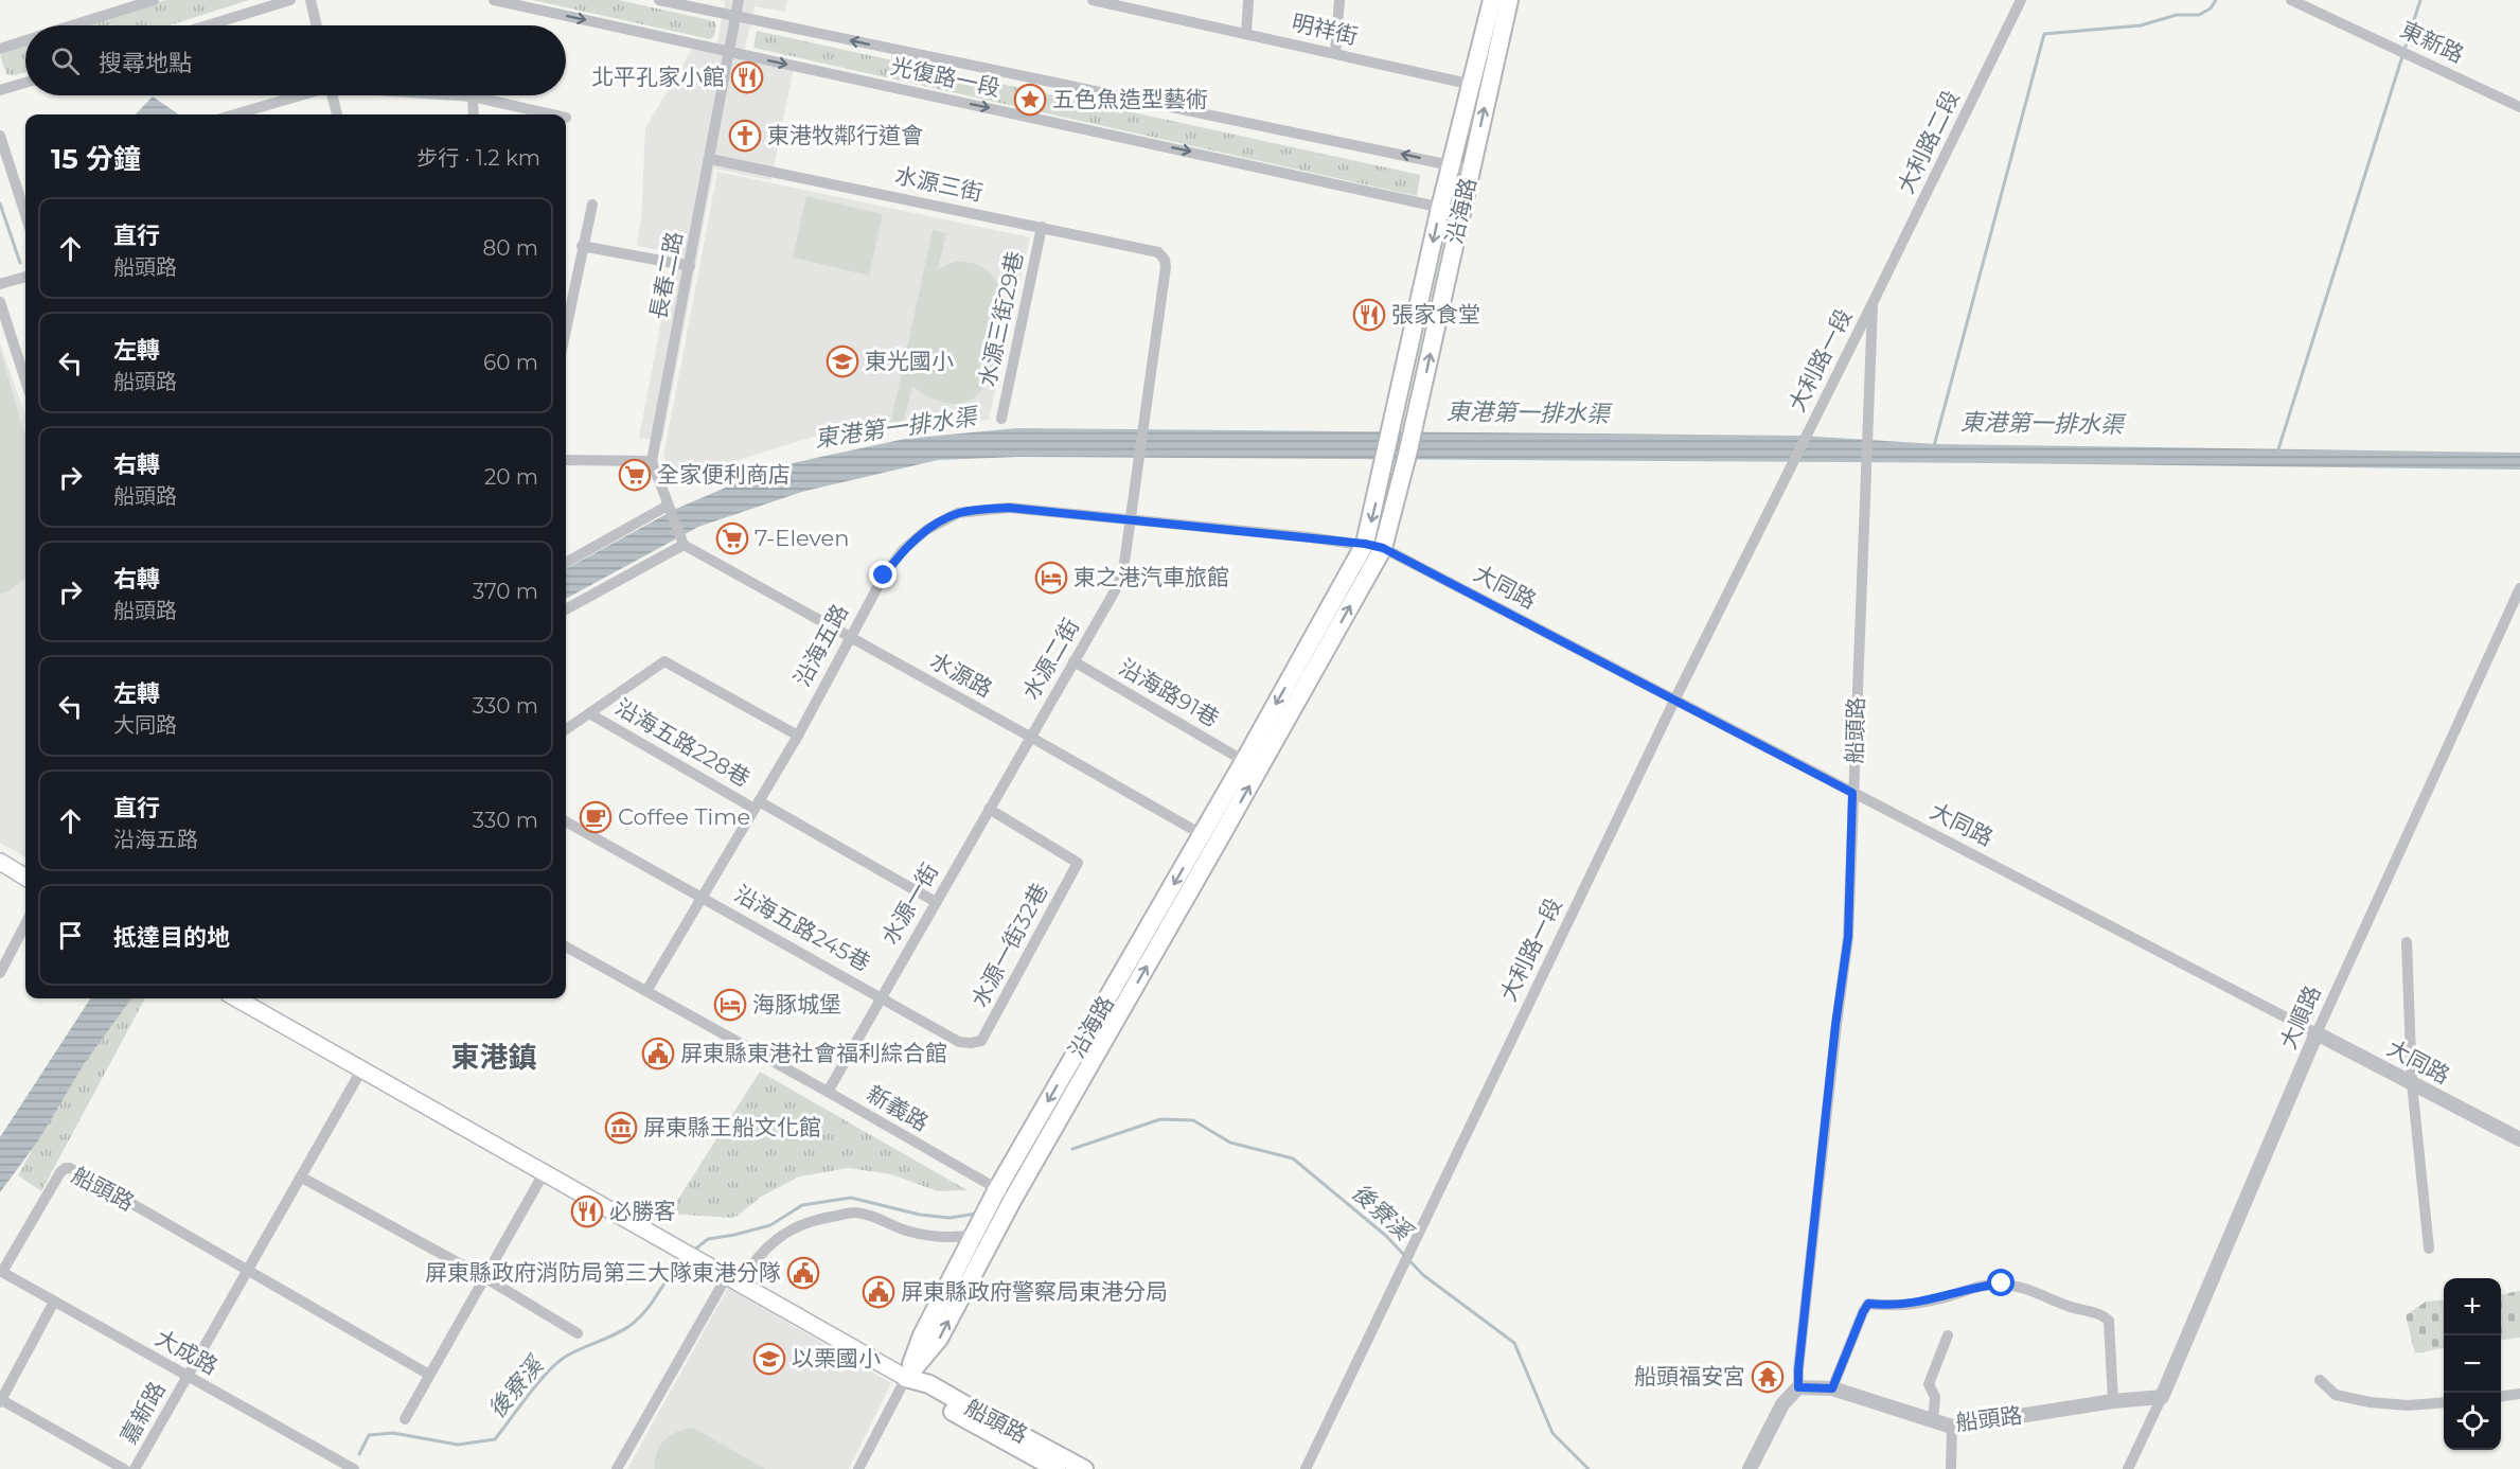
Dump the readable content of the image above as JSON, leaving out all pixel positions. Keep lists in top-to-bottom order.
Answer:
{
  "streets": {
    "main road": ["沿海路", "船頭路"],
    "street": [
      "明祥街",
      "東新路",
      "光復路一段",
      "大利路二段",
      "水源三街",
      "長春二路",
      "水源三街29巷",
      "大利路一段",
      "大同路",
      "沿海五路",
      "水源二街",
      "水源路",
      "沿海路91巷",
      "沿海五路228巷",
      "水源一街",
      "沿海五路245巷",
      "水源一街32巷",
      "大順路",
      "新義路",
      "大成路",
      "嘉新路"
    ]
  },
  "crossings": [
    ["明祥街", "沿海路"],
    ["光復路一段", "沿海路"],
    ["光復路一段", "長春二路"],
    ["大利路二段", "大利路一段"],
    ["大利路二段", "船頭路"],
    ["水源三街", "長春二路"],
    ["水源三街", "水源三街29巷"],
    ["水源三街", "水源二街"],
    ["沿海路", "大同路"],
    ["沿海路", "沿海五路"],
    ["沿海路", "水源路"],
    ["沿海路", "沿海路91巷"],
    ["沿海路", "船頭路"],
    ["沿海路", "新義路"],
    ["大利路一段", "大同路"],
    ["大利路一段", "船頭路"],
    ["大同路", "沿海五路"],
    ["大同路", "船頭路"],
    ["大同路", "大順路"],
    ["沿海五路", "水源二街"],
    ["沿海五路", "水源路"],
    ["沿海五路", "沿海五路228巷"],
    ["沿海五路", "沿海五路245巷"],
    ["沿海五路", "新義路"],
    ["水源二街", "水源路"],
    ["水源二街", "沿海路91巷"],
    ["水源二街", "水源一街"],
    ["水源路", "水源一街"],
    ["船頭路", "大順路"],
    ["船頭路", "大成路"],
    ["沿海五路228巷", "水源一街"],
    ["水源一街", "沿海五路245巷"],
    ["水源一街", "水源一街32巷"],
    ["水源一街", "新義路"],
    ["沿海五路245巷", "水源一街32巷"],
    ["大成路", "嘉新路"]
  ],
  "districts": ["東港鎮"],
  "water": ["東港第一排水渠", "後寮溪"],
  "places": {
    "restaurant": ["北平孔家小館", "張家食堂", "必勝客"],
    "place": ["五色魚造型藝術"],
    "church": ["東港牧鄰行道會"],
    "school or university": ["東光國小", "以栗國小"],
    "supermarket": ["全家便利商店", "7-Eleven"],
    "hotel": ["東之港汽車旅館", "海豚城堡"],
    "cafe": ["Coffee Time"],
    "public building": ["屏東縣東港社會福利綜合館", "屏東縣政府消防局第三大隊東港分隊", "屏東縣政府警察局東港分局"],
    "museum": ["屏東縣王船文化館"],
    "temple": ["船頭福安宮"]
  },
  "page": {
    "search": "搜尋地點",
    "heading": ["15 分鐘", "步行 · 1.2 km"],
    "list": [
      ["直行", "船頭路", "80 m"],
      ["左轉", "船頭路", "60 m"],
      ["右轉", "船頭路", "20 m"],
      ["右轉", "船頭路", "370 m"],
      ["左轉", "大同路", "330 m"],
      ["直行", "沿海五路", "330 m"],
      "抵達目的地"
    ],
    "map_buttons": ["+", "−"]
  }
}
